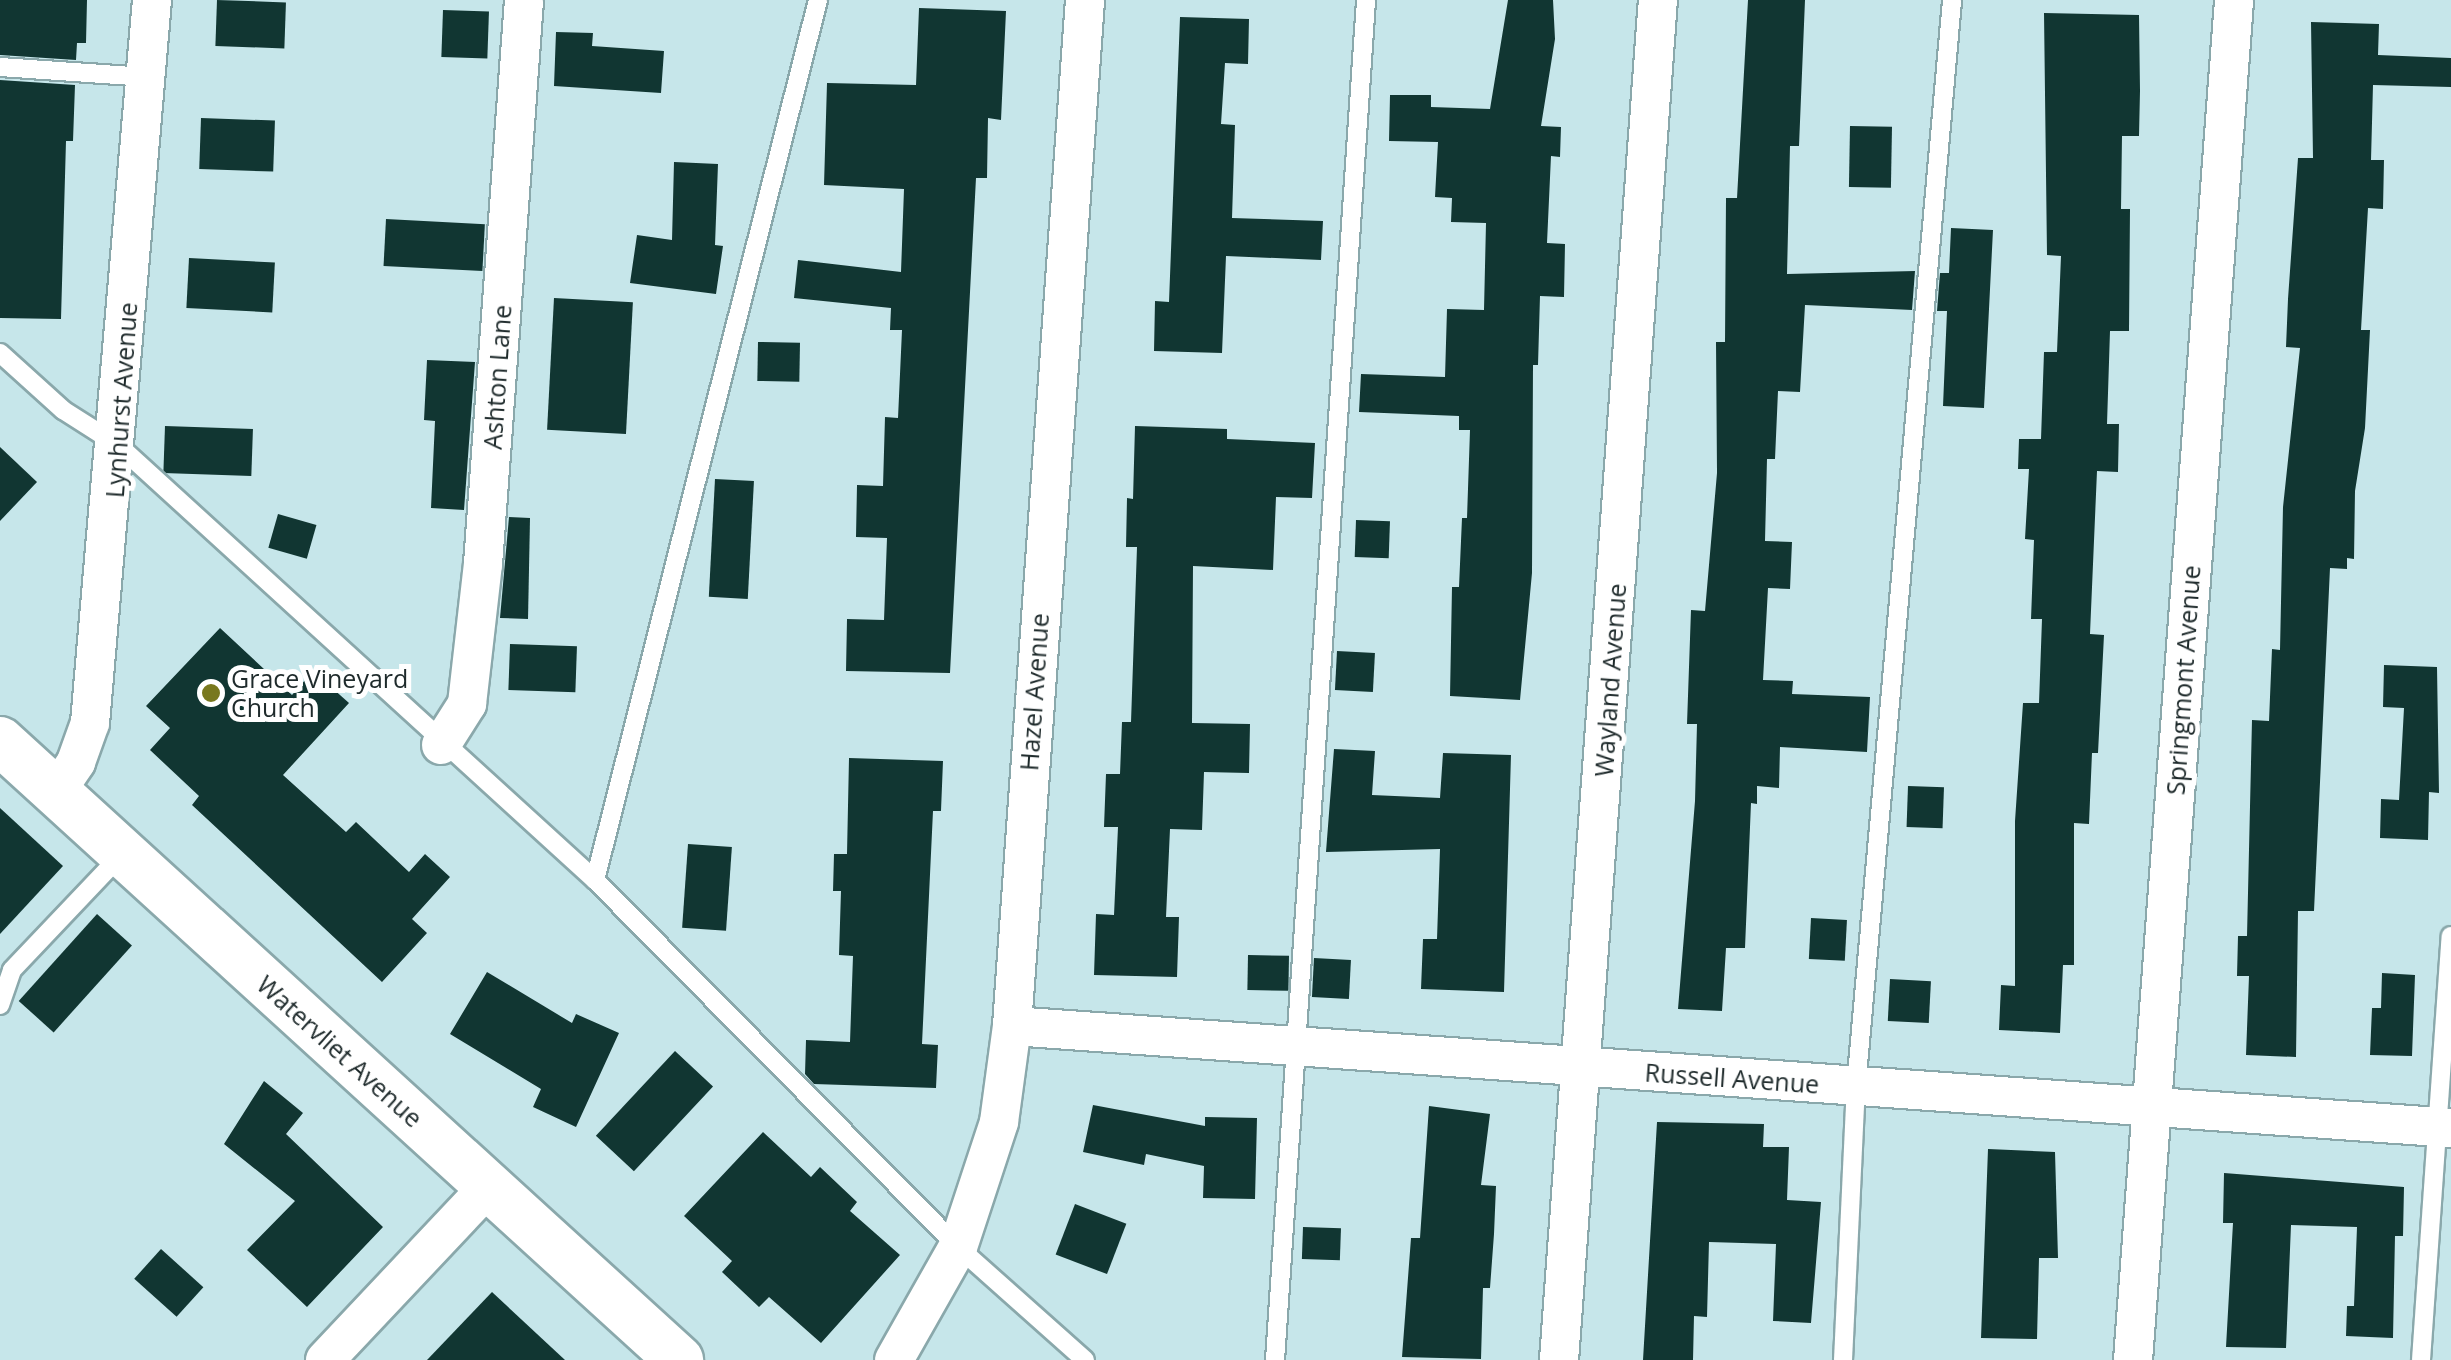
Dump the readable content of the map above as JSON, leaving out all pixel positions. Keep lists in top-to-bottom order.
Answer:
{
  "streets": {
    "street": [
      "Ashton Lane",
      "Lynhurst Avenue",
      "Wayland Avenue",
      "Springmont Avenue",
      "Hazel Avenue",
      "Watervliet Avenue",
      "Russell Avenue"
    ]
  },
  "crossings": [
    ["Lynhurst Avenue", "Watervliet Avenue"],
    ["Wayland Avenue", "Russell Avenue"],
    ["Springmont Avenue", "Russell Avenue"],
    ["Hazel Avenue", "Russell Avenue"]
  ],
  "places": ["Grace Vineyard Church"]
}
